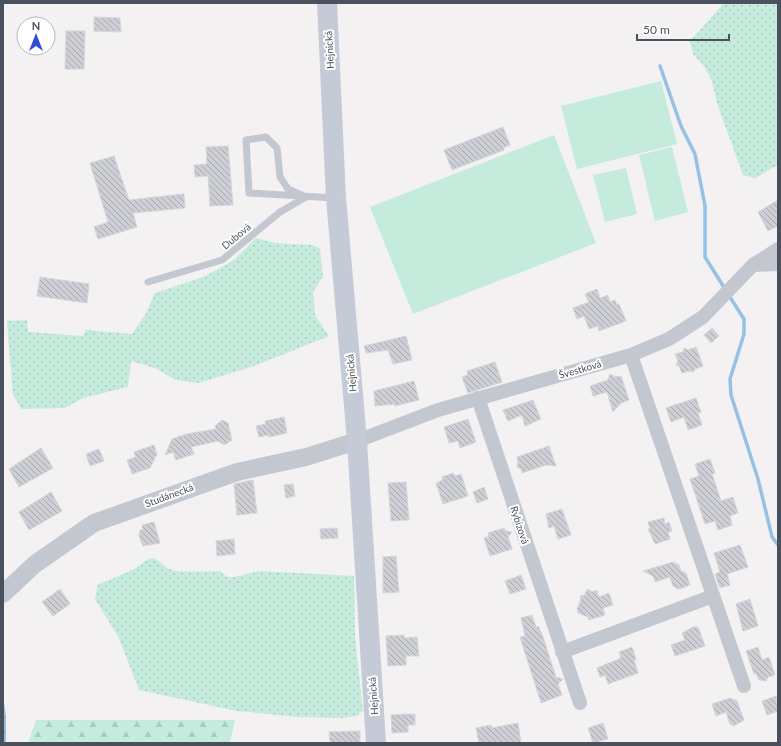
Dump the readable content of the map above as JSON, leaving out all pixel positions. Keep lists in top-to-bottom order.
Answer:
{
  "streets": {
    "main road": ["Hejnická"],
    "street": ["Švestková", "Studánecká", "Rybízová"],
    "lane": ["Dubová"]
  },
  "crossings": [
    ["Hejnická", "Švestková"],
    ["Hejnická", "Studánecká"],
    ["Švestková", "Studánecká"],
    ["Švestková", "Rybízová"]
  ],
  "scale_bar": "50 m",
  "north": "top"
}
